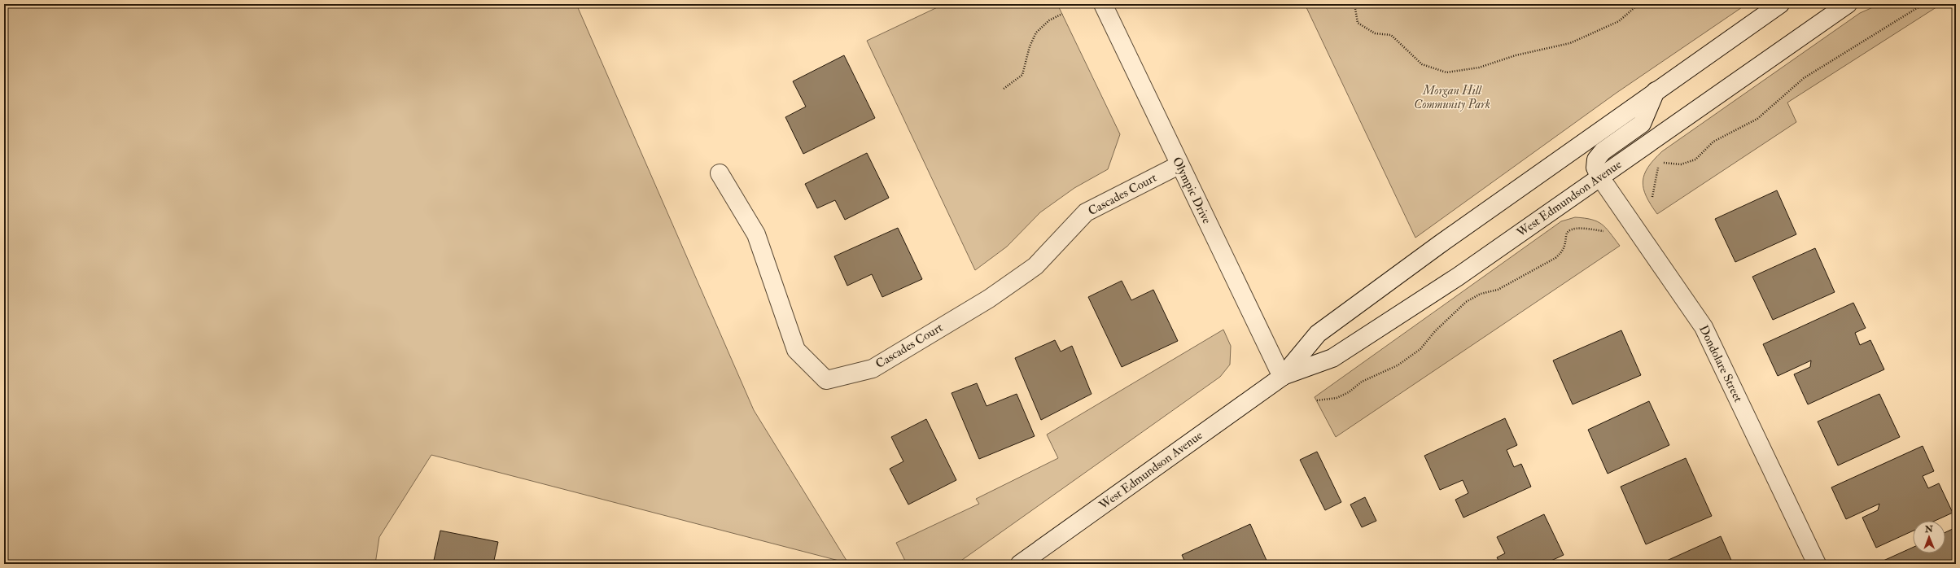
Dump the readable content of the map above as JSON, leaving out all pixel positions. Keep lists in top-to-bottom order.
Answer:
{
  "streets": {
    "street": [
      "Olympic Drive",
      "Cascades Court",
      "West Edmundson Avenue",
      "Dondolare Street"
    ]
  },
  "crossings": [
    ["Olympic Drive", "Cascades Court"],
    ["Olympic Drive", "West Edmundson Avenue"],
    ["West Edmundson Avenue", "Dondolare Street"]
  ],
  "parks": ["Morgan Hill Community Park"],
  "north": "top"
}
